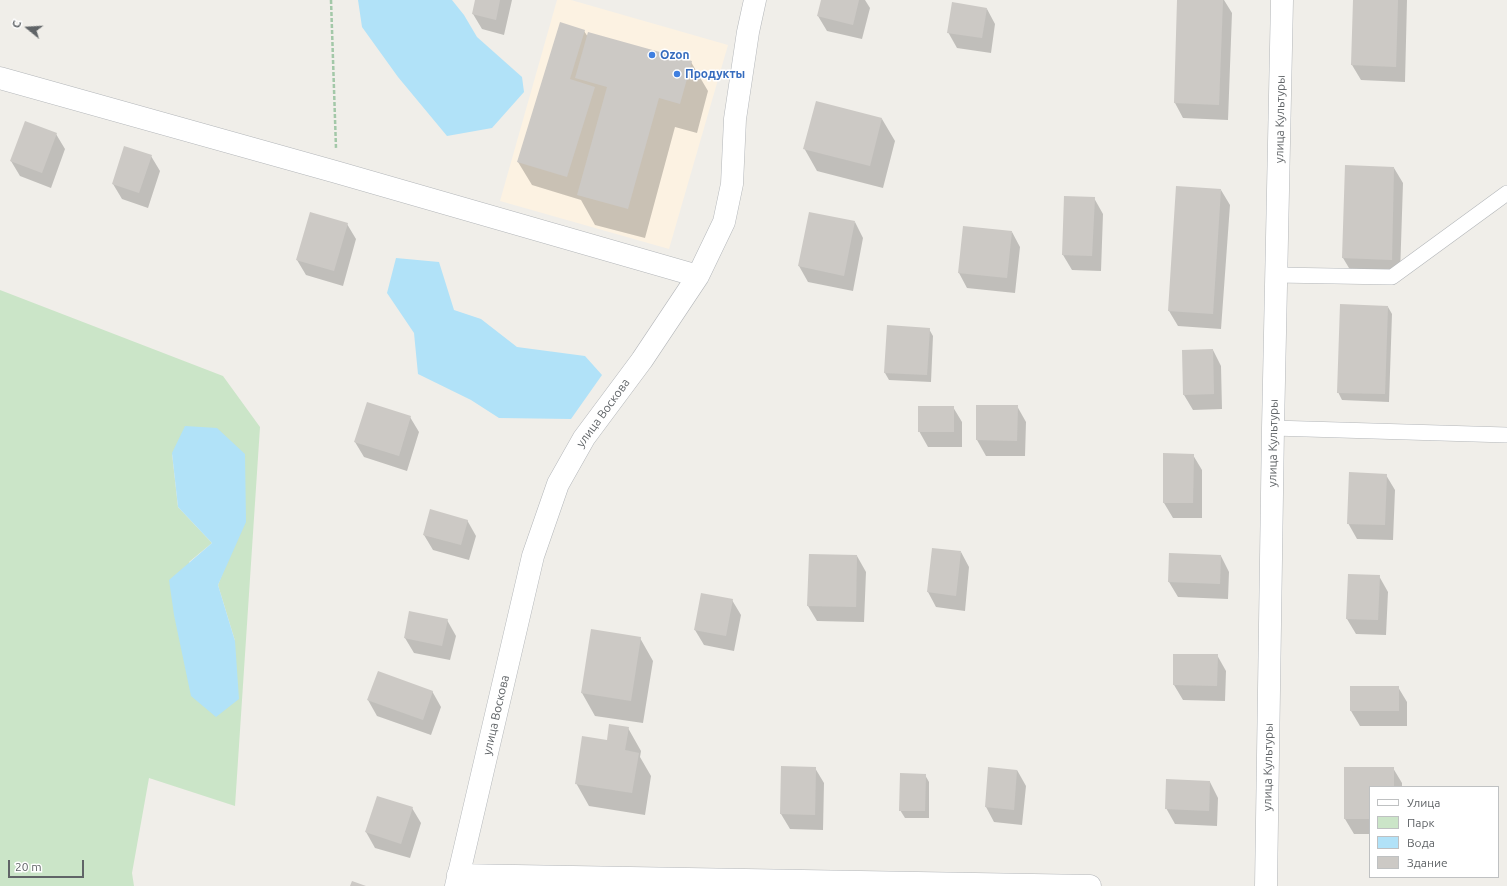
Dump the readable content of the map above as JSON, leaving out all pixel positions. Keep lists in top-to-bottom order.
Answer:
{
  "streets": {
    "street": ["улица Культуры", "улица Воскова"]
  },
  "places": ["Ozon", "Продукты"],
  "legend": [
    "Улица",
    "Парк",
    "Вода",
    "Здание"
  ],
  "scale_bar": "20 m",
  "north": "left"
}
